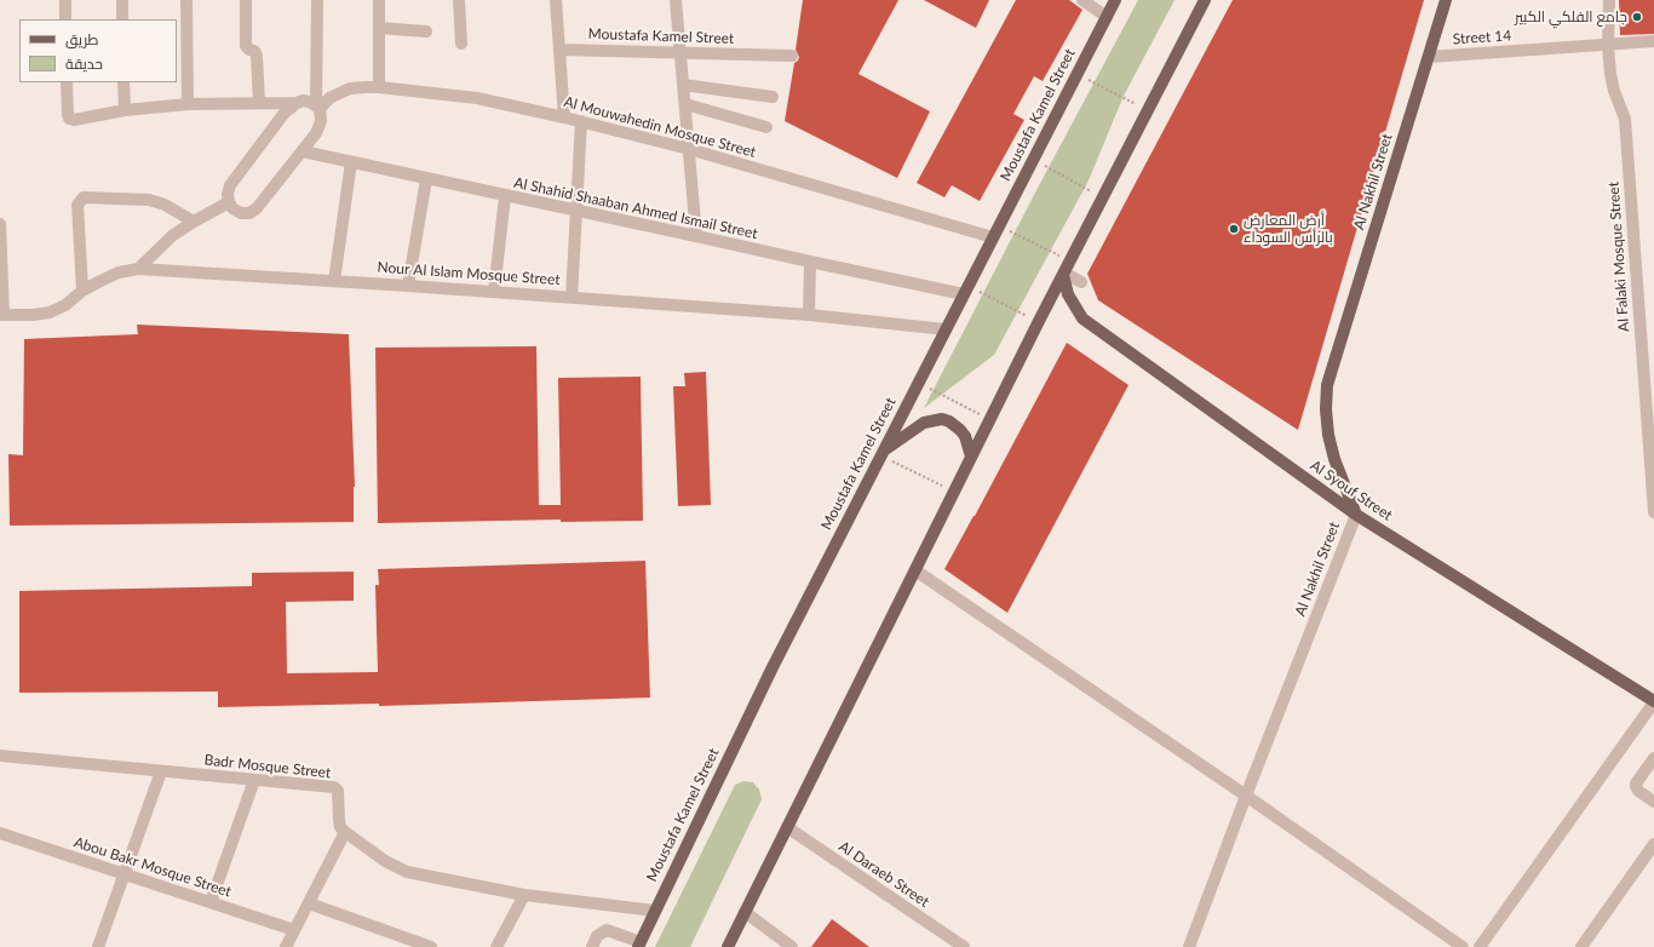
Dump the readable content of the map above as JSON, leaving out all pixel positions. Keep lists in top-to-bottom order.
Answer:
{
  "streets": {
    "main road": ["Moustafa Kamel Street", "Al Nakhil Street", "Al Syouf Street"],
    "street": [
      "Street 14",
      "Al Mouwahedin Mosque Street",
      "Al Shahid Shaaban Ahmed Ismail Street",
      "Al Falaki Mosque Street",
      "Nour Al Islam Mosque Street",
      "Badr Mosque Street",
      "Abou Bakr Mosque Street",
      "Al Daraeb Street"
    ]
  },
  "crossings": [
    ["Moustafa Kamel Street", "Al Mouwahedin Mosque Street"],
    ["Moustafa Kamel Street", "Al Shahid Shaaban Ahmed Ismail Street"],
    ["Moustafa Kamel Street", "Nour Al Islam Mosque Street"],
    ["Street 14", "Al Nakhil Street"],
    ["Street 14", "Al Falaki Mosque Street"],
    ["Al Nakhil Street", "Al Syouf Street"]
  ],
  "places": ["جامع الفلكي الكبير", "أرض المعارض بالرأس السوداء"],
  "legend": ["طريق", "حديقة"]
}
